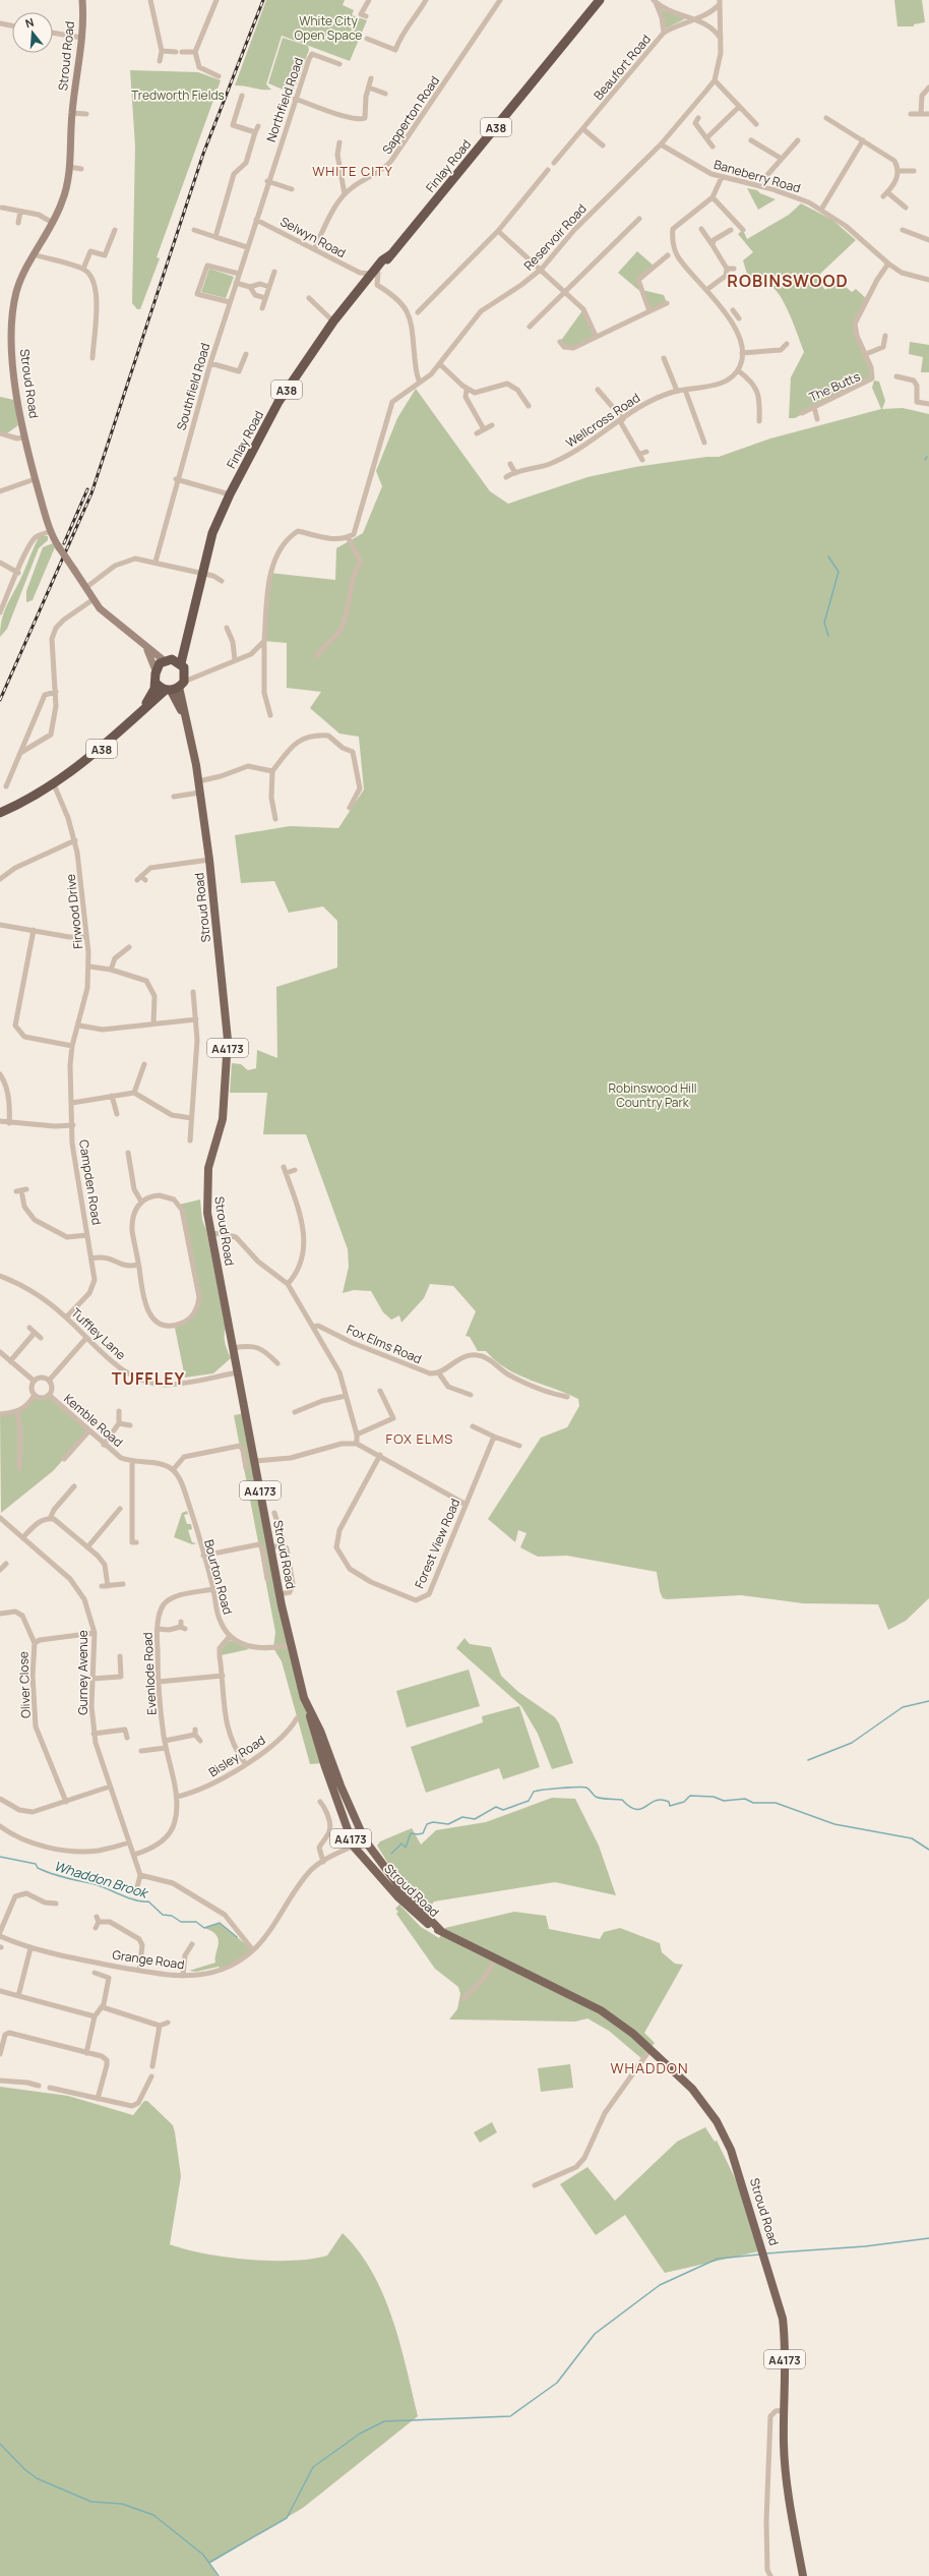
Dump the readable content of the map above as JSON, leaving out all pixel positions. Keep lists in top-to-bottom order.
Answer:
{
  "streets": {
    "highway": ["A38", "Finlay Road"],
    "main road": ["Stroud Road", "A4173"],
    "street": [
      "Beaufort Road",
      "Northfield Road",
      "Sapperton Road",
      "Baneberry Road",
      "Selwyn Road",
      "Reservoir Road",
      "Southfield Road",
      "The Butts",
      "Wellcross Road",
      "Firwood Drive",
      "Campden Road",
      "Tuffley Lane",
      "Fox Elms Road",
      "Kemble Road",
      "Forest View Road",
      "Bourton Road",
      "Gurney Avenue",
      "Evenlode Road",
      "Oliver Close",
      "Bisley Road",
      "Grange Road"
    ]
  },
  "crossings": [
    ["Stroud Road", "A38"],
    ["Stroud Road", "Finlay Road"],
    ["Stroud Road", "A4173"],
    ["Stroud Road", "Tuffley Lane"],
    ["Stroud Road", "Bourton Road"],
    ["Stroud Road", "Grange Road"],
    ["Beaufort Road", "Reservoir Road"],
    ["Northfield Road", "Selwyn Road"],
    ["Northfield Road", "Southfield Road"],
    ["Sapperton Road", "Selwyn Road"],
    ["A38", "Finlay Road"],
    ["A38", "Firwood Drive"],
    ["Finlay Road", "Selwyn Road"],
    ["Baneberry Road", "Reservoir Road"],
    ["Baneberry Road", "The Butts"],
    ["Selwyn Road", "Southfield Road"],
    ["Firwood Drive", "Campden Road"],
    ["Campden Road", "Tuffley Lane"],
    ["Kemble Road", "Bourton Road"],
    ["Bourton Road", "Evenlode Road"],
    ["Gurney Avenue", "Evenlode Road"],
    ["Evenlode Road", "Bisley Road"]
  ],
  "districts": [
    "WHITE CITY",
    "ROBINSWOOD",
    "TUFFLEY",
    "FOX ELMS",
    "WHADDON"
  ],
  "water": ["Whaddon Brook"],
  "parks": ["White City Open Space", "Tredworth Fields", "Robinswood Hill Country Park"],
  "north": "top"
}
